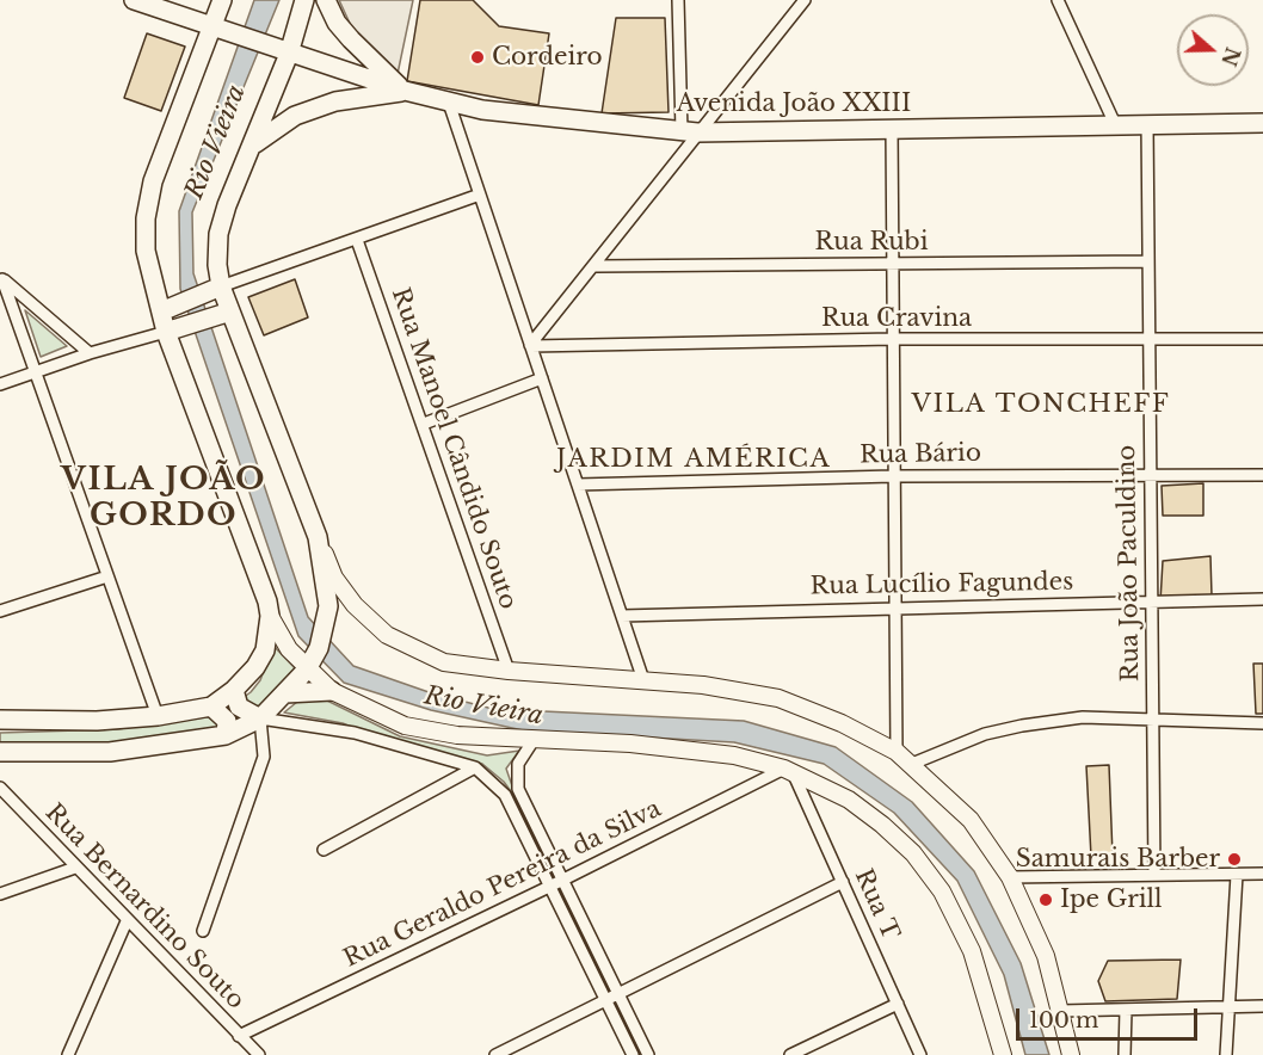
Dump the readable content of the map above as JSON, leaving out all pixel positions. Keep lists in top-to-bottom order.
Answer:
{
  "streets": {
    "main road": ["Avenida João XXIII"],
    "street": [
      "Rua Rubi",
      "Rua Cravina",
      "Rua Manoel Cândido Souto",
      "Rua Bário",
      "Rua João Paculdino",
      "Rua Lucílio Fagundes",
      "Rua Geraldo Pereira da Silva",
      "Rua T",
      "Rua Bernardino Souto"
    ]
  },
  "crossings": [
    ["Avenida João XXIII", "Rua João Paculdino"],
    ["Rua Rubi", "Rua João Paculdino"],
    ["Rua Cravina", "Rua João Paculdino"],
    ["Rua Bário", "Rua João Paculdino"],
    ["Rua João Paculdino", "Rua Lucílio Fagundes"],
    ["Rua Geraldo Pereira da Silva", "Rua T"],
    ["Rua Geraldo Pereira da Silva", "Rua Bernardino Souto"]
  ],
  "districts": ["VILA TONCHEFF", "JARDIM AMÉRICA", "VILA JOÃO GORDO"],
  "water": ["Rio Vieira"],
  "places": ["Cordeiro", "Samurais Barber", "Ipe Grill"],
  "scale_bar": "100 m",
  "north": "right"
}
